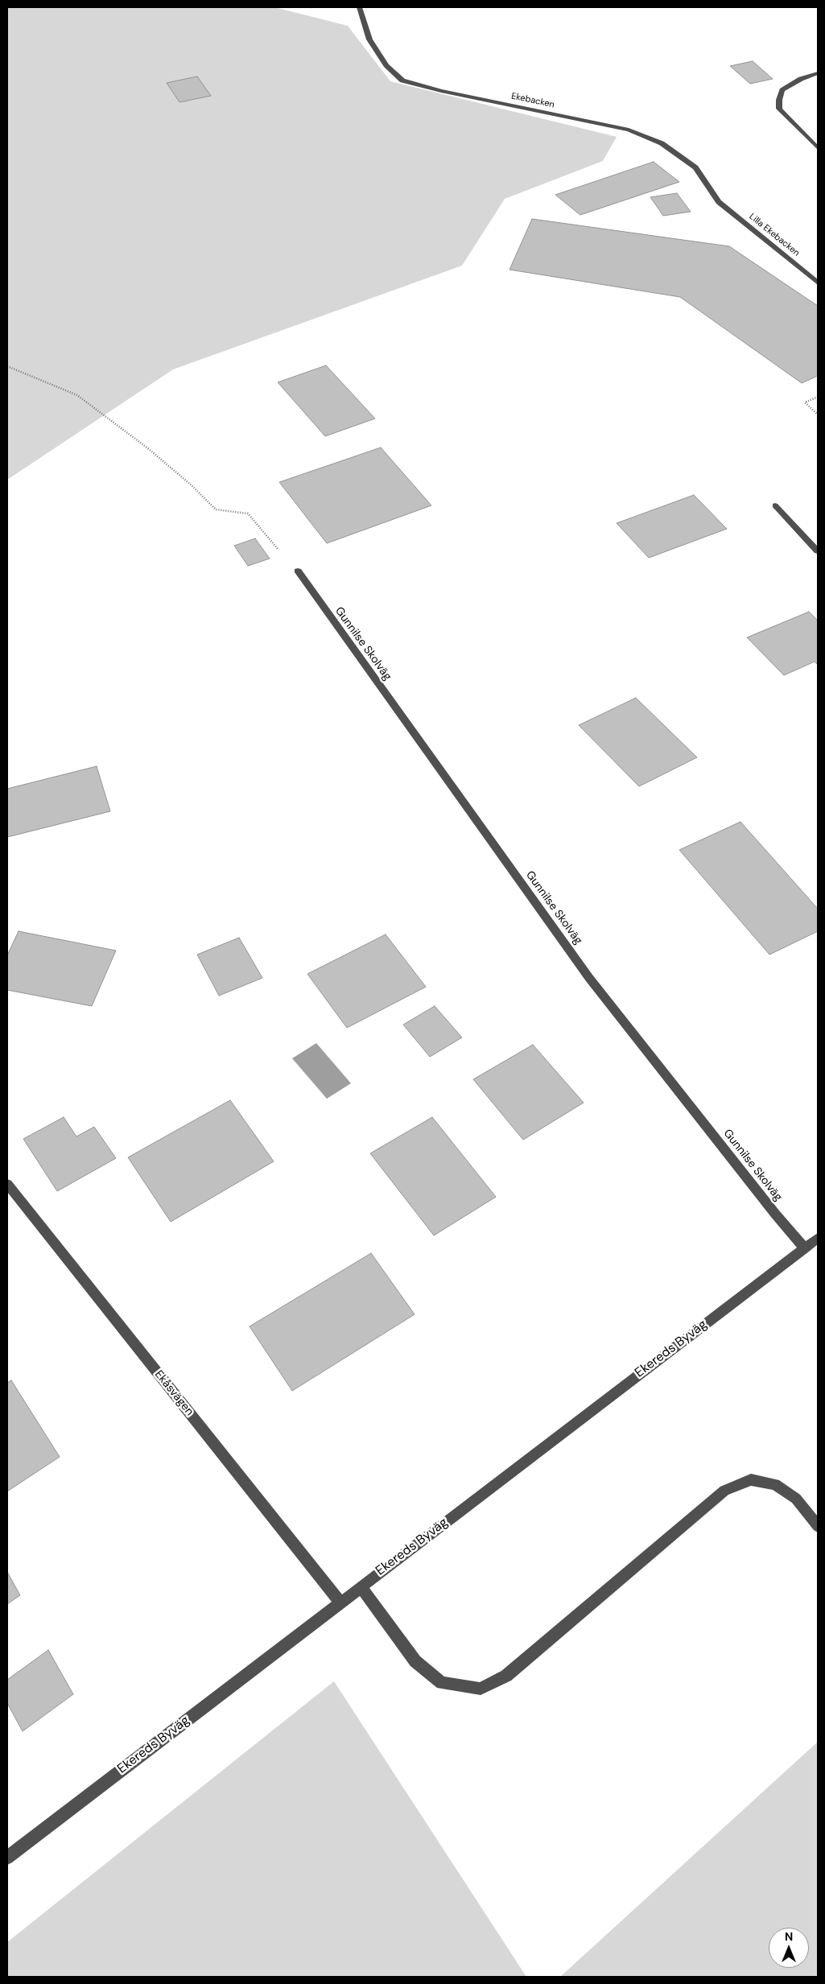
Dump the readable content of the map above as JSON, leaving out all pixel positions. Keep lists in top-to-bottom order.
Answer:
{
  "streets": {
    "street": [
      "Ekebacken",
      "Lilla Ekebacken",
      "Gunnilse Skolväg",
      "Ekereds Byväg",
      "Ekåsvägen"
    ]
  },
  "crossings": [
    ["Ekebacken", "Lilla Ekebacken"],
    ["Gunnilse Skolväg", "Ekereds Byväg"],
    ["Ekereds Byväg", "Ekåsvägen"]
  ],
  "north": "top"
}
